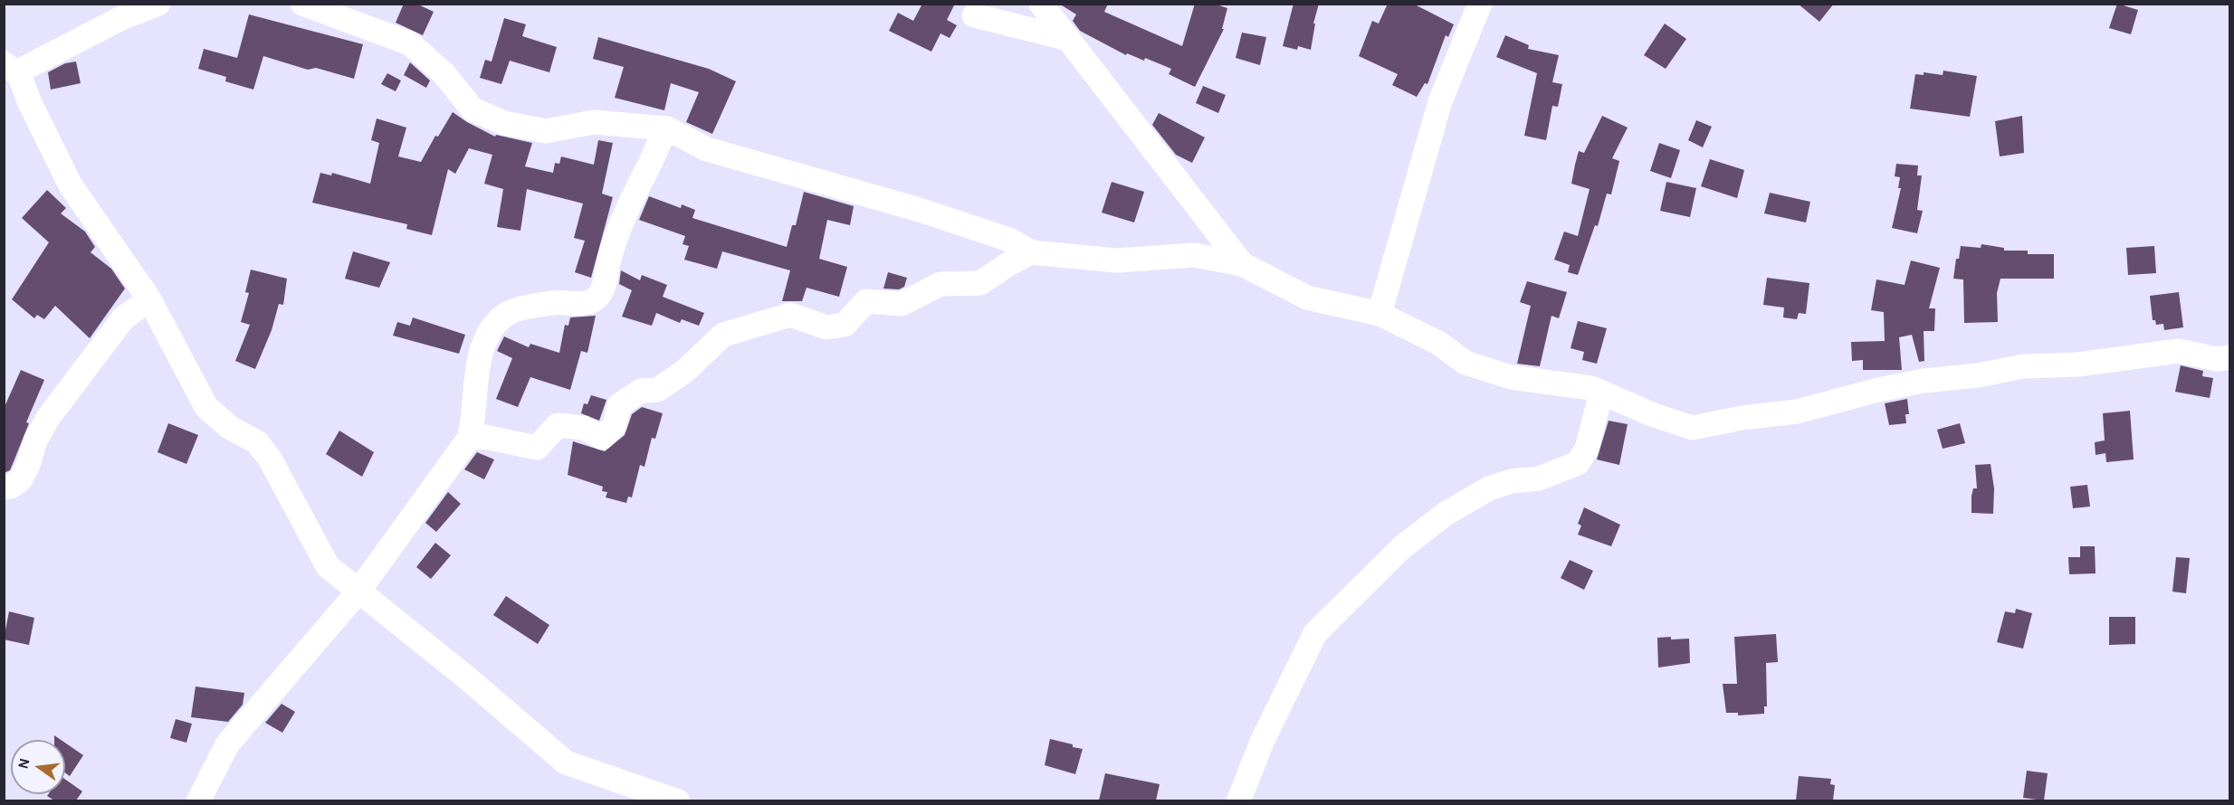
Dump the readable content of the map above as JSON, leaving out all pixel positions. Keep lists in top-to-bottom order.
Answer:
{
  "north": "left"
}
